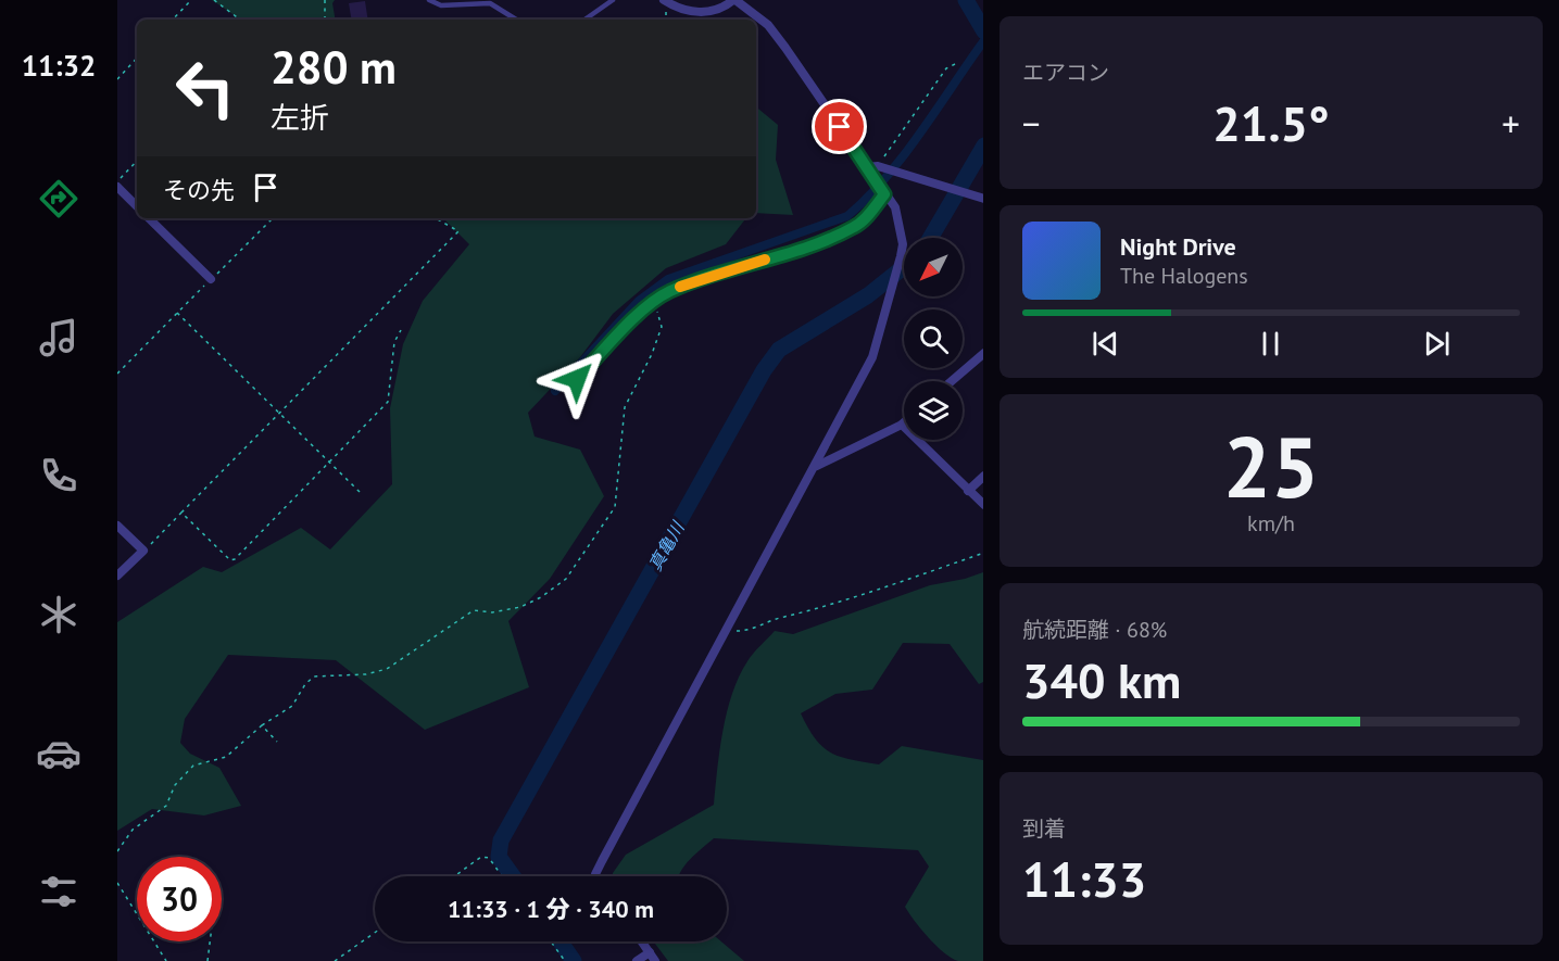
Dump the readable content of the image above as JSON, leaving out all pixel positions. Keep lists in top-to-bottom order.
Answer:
{
  "water": ["真亀川"],
  "north": "bottom left",
  "page": {
    "tabs": "11:32",
    "tile": [
      "エアコン",
      ["25", "km/h"],
      ["航続距離 · 68%", "340 km"],
      ["到着", "11:33"]
    ],
    "turn": ["280 m", "左折"],
    "heat": ["−", "21.5°", "+"],
    "then": "その先",
    "song": ["Night Drive", "The Halogens"],
    "limit": "30",
    "trip": "11:33 · 1 分 · 340 m"
  }
}
